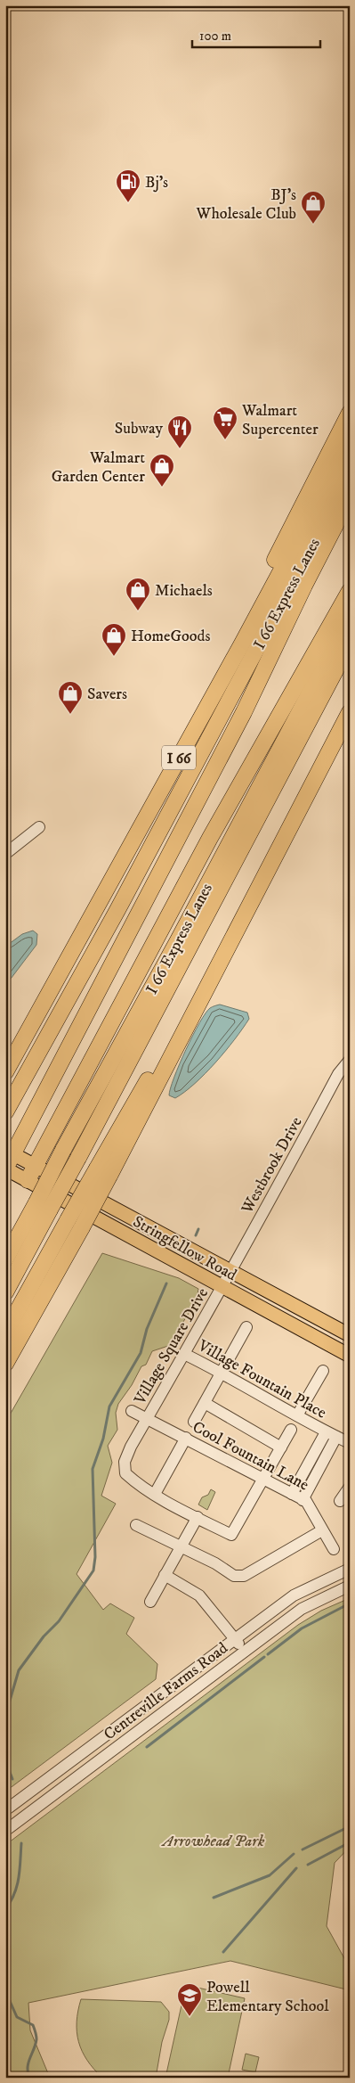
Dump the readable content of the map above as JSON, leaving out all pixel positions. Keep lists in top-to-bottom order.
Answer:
{
  "streets": {
    "highway": ["I 66 Express Lanes", "I 66"],
    "main road": ["Stringfellow Road"],
    "street": [
      "Westbrook Drive",
      "Village Square Drive",
      "Village Fountain Place",
      "Cool Fountain Lane",
      "Centreville Farms Road"
    ]
  },
  "crossings": [
    ["Westbrook Drive", "Stringfellow Road"],
    ["Westbrook Drive", "Village Square Drive"],
    ["Stringfellow Road", "Village Square Drive"],
    ["Village Square Drive", "Village Fountain Place"],
    ["Village Square Drive", "Cool Fountain Lane"]
  ],
  "parks": ["Arrowhead Park"],
  "places": {
    "fuel station": ["Bj's"],
    "shop": [
      "BJ's Wholesale Club",
      "Walmart Garden Center",
      "Michaels",
      "HomeGoods",
      "Savers"
    ],
    "supermarket": ["Walmart Supercenter"],
    "restaurant": ["Subway"],
    "school or university": ["Powell Elementary School"]
  },
  "scale_bar": "100 m"
}
